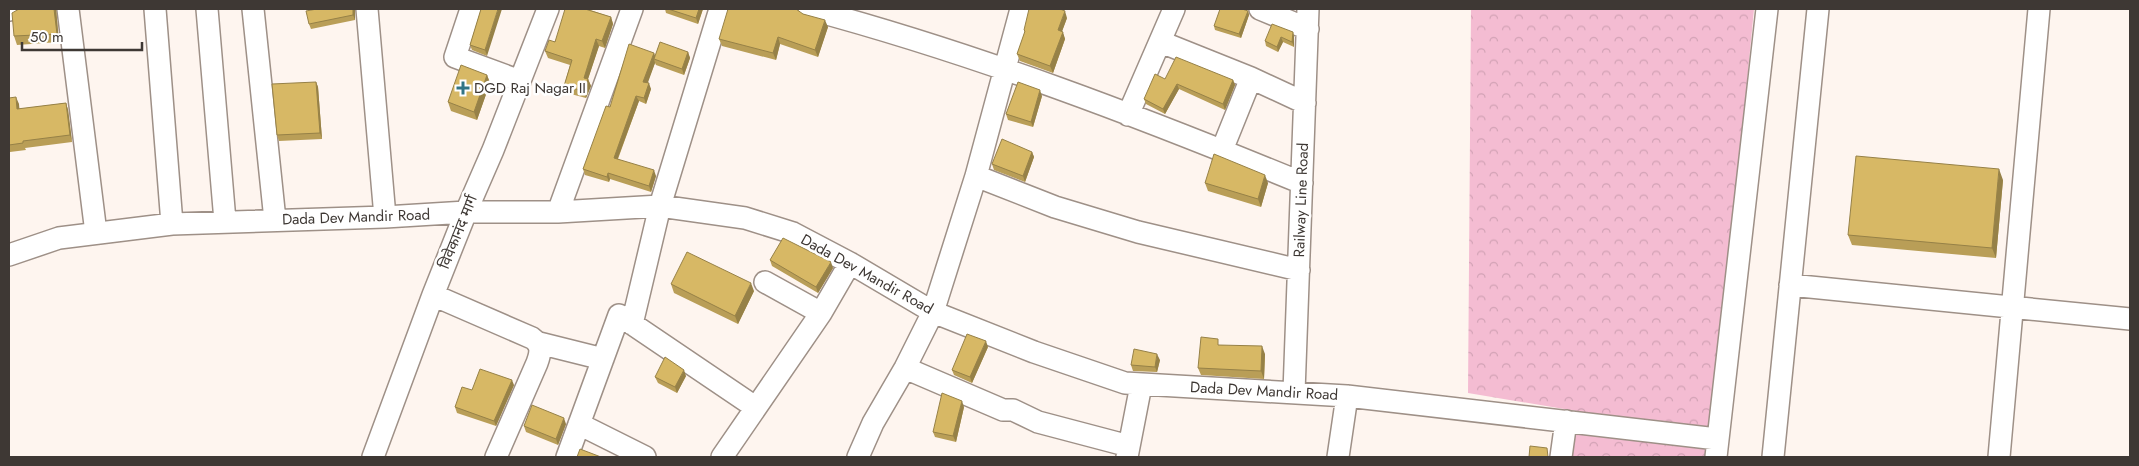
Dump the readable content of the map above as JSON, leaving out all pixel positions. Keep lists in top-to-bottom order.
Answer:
{
  "streets": {
    "street": ["Railway Line Road", "Dada Dev Mandir Road", "विवेकानंद मार्ग"]
  },
  "crossings": [
    ["Railway Line Road", "Dada Dev Mandir Road"],
    ["Dada Dev Mandir Road", "विवेकानंद मार्ग"]
  ],
  "places": {
    "health": ["DGD Raj Nagar II"]
  },
  "scale_bar": "50 m"
}
